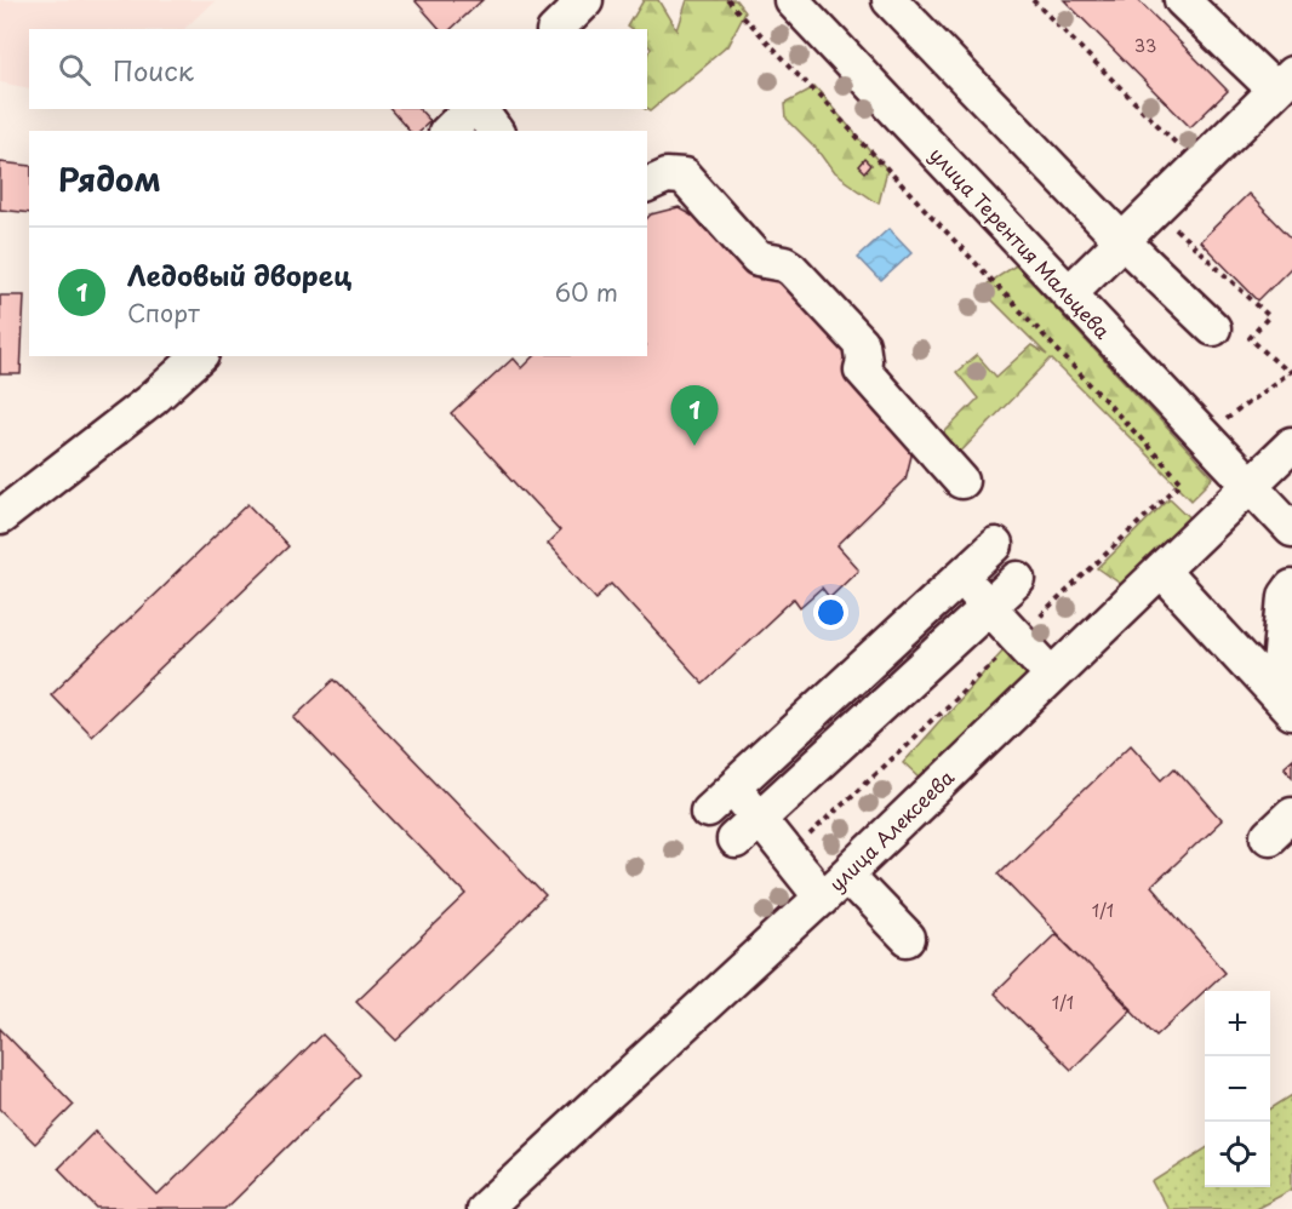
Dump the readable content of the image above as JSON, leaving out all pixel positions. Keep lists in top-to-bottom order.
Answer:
{
  "streets": {
    "street": ["улица Терентия Мальцева", "улица Алексеева"]
  },
  "crossings": [
    ["улица Терентия Мальцева", "улица Алексеева"]
  ],
  "house_numbers": ["33", "1/1", "1/1"],
  "page": {
    "search": "Поиск",
    "heading": "Рядом",
    "list": [
      {
        "mark": "1",
        "name": "Ледовый дворец",
        "note": "Спорт",
        "value": "60 m"
      }
    ],
    "pins": "1",
    "map_buttons": ["+", "−"]
  }
}
